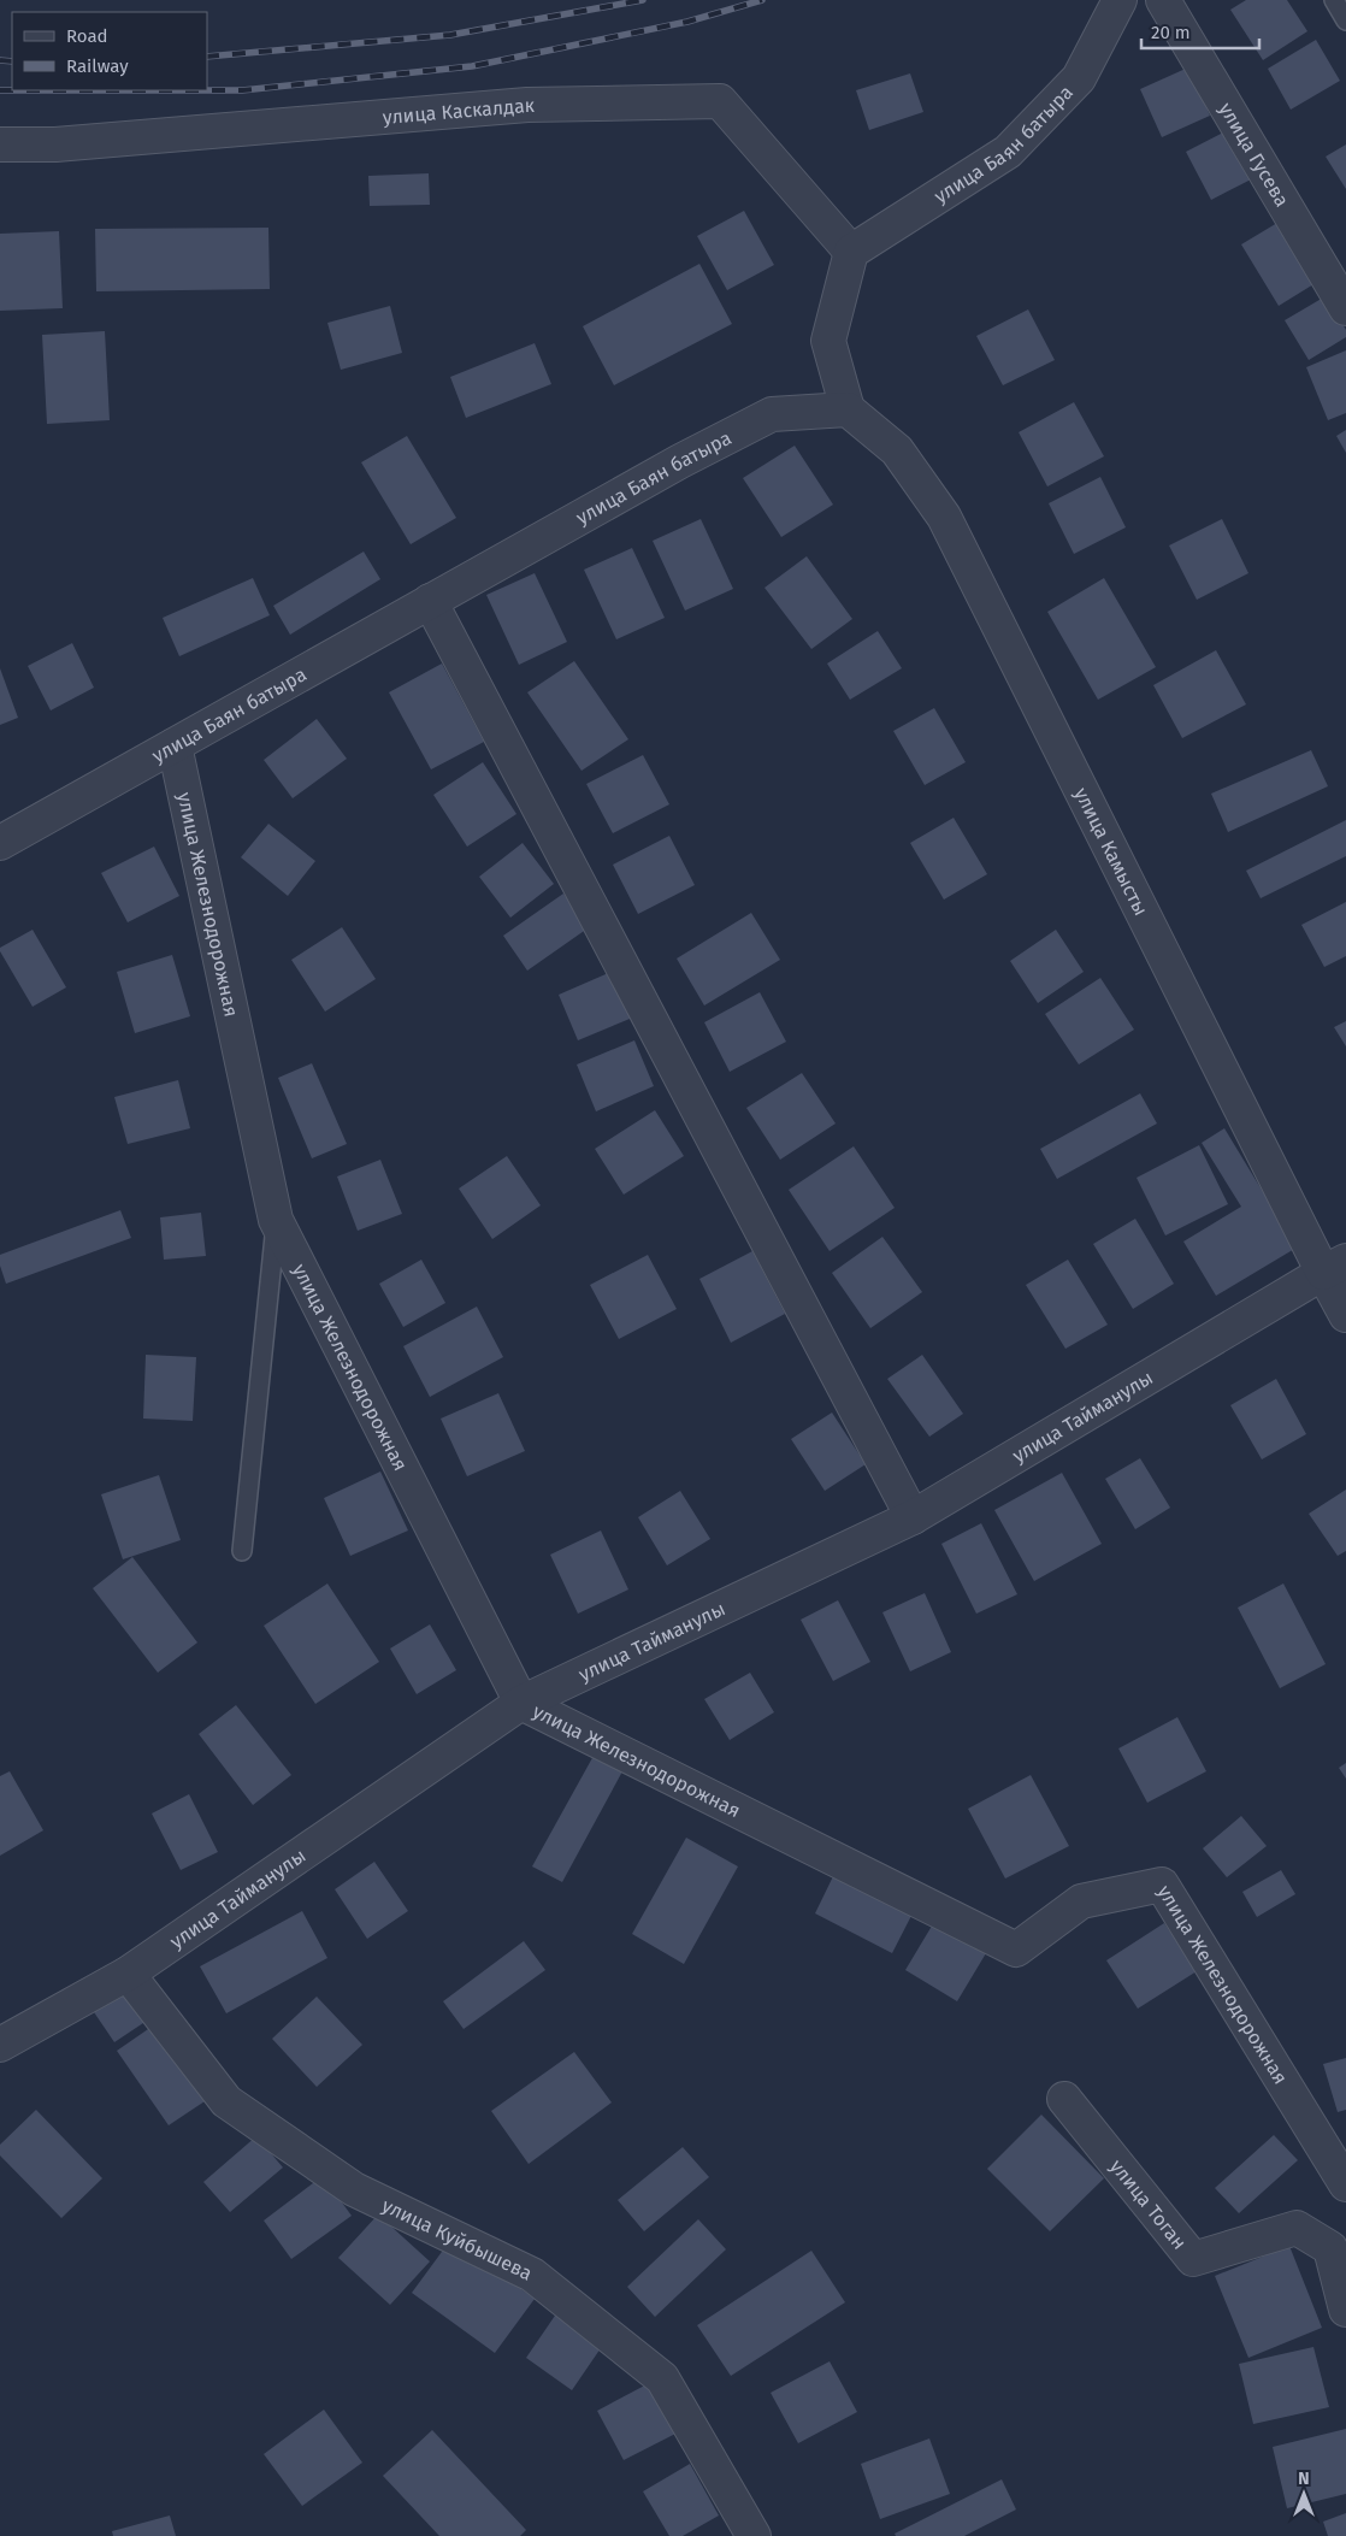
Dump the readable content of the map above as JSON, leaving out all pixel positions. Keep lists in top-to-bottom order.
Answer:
{
  "streets": {
    "street": [
      "улица Каскалдак",
      "улица Баян батыра",
      "улица Гусева",
      "улица Камысты",
      "улица Железнодорожная",
      "улица Тайманулы",
      "улица Тоган",
      "улица Куйбышева"
    ]
  },
  "crossings": [
    ["улица Каскалдак", "улица Баян батыра"],
    ["улица Баян батыра", "улица Камысты"],
    ["улица Баян батыра", "улица Железнодорожная"],
    ["улица Камысты", "улица Тайманулы"],
    ["улица Железнодорожная", "улица Тайманулы"],
    ["улица Тайманулы", "улица Куйбышева"]
  ],
  "legend": ["Road", "Railway"],
  "scale_bar": "20 m",
  "north": "top"
}
